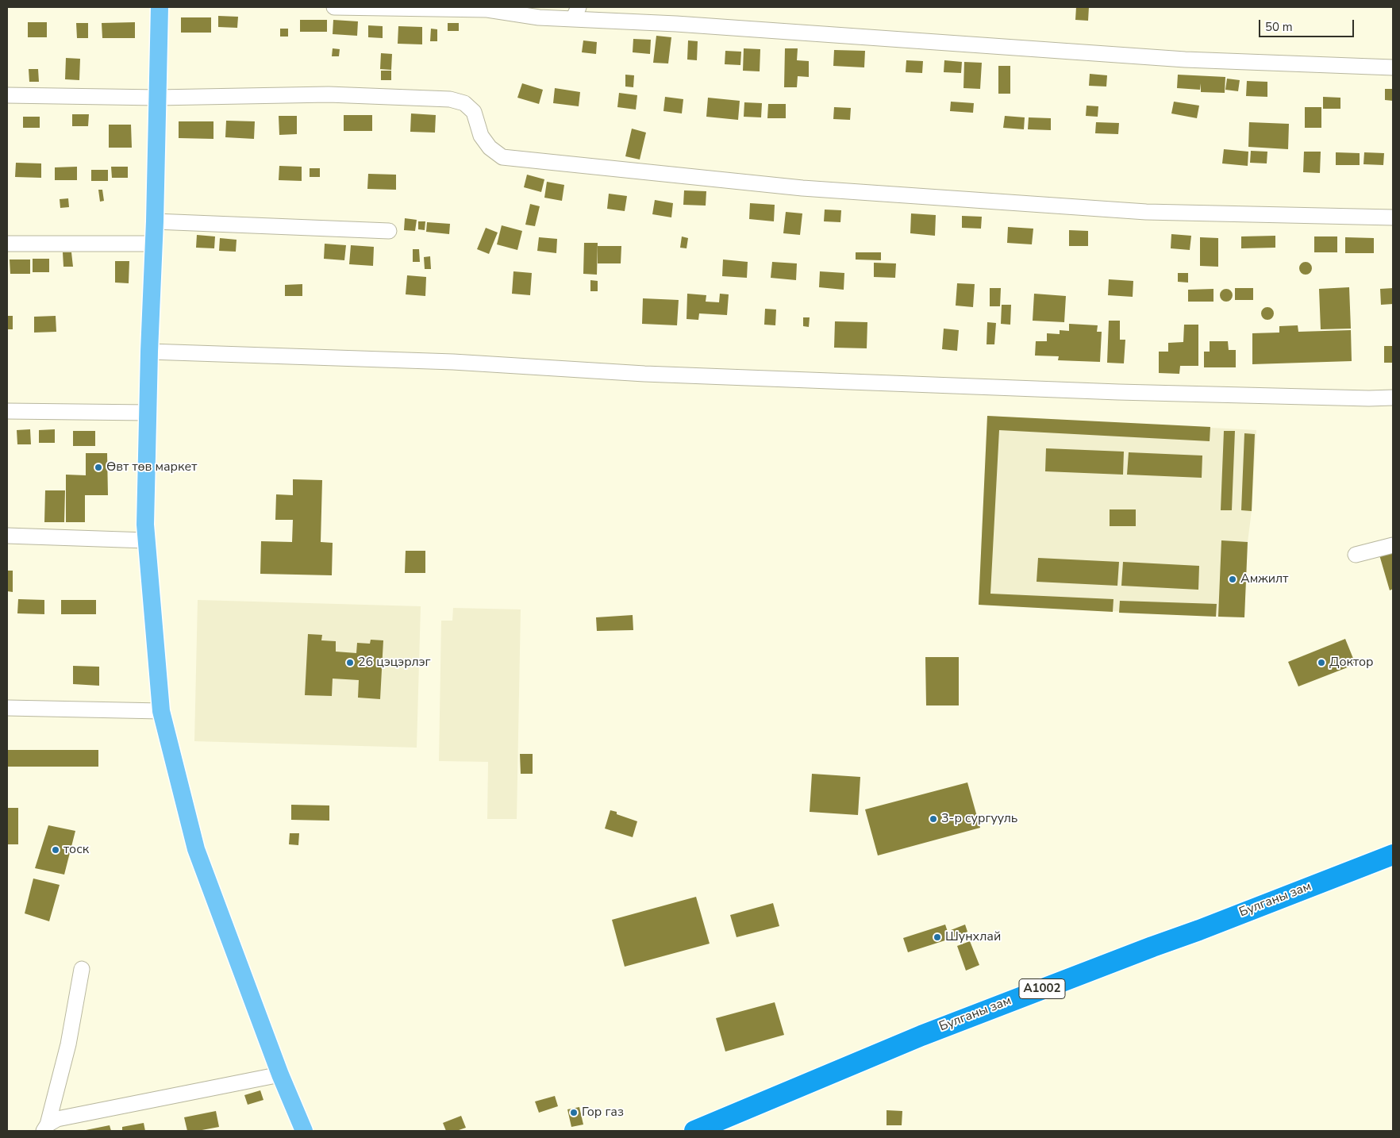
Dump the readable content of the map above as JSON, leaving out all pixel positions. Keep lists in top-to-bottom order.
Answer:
{
  "streets": {
    "highway": ["Булганы зам", "A1002"]
  },
  "places": [
    "Өвт төв маркет",
    "Амжилт",
    "26 цэцэрлэг",
    "Доктор",
    "3-р сургууль",
    "тоск",
    "Шунхлай",
    "Гор газ"
  ],
  "scale_bar": "50 m"
}
